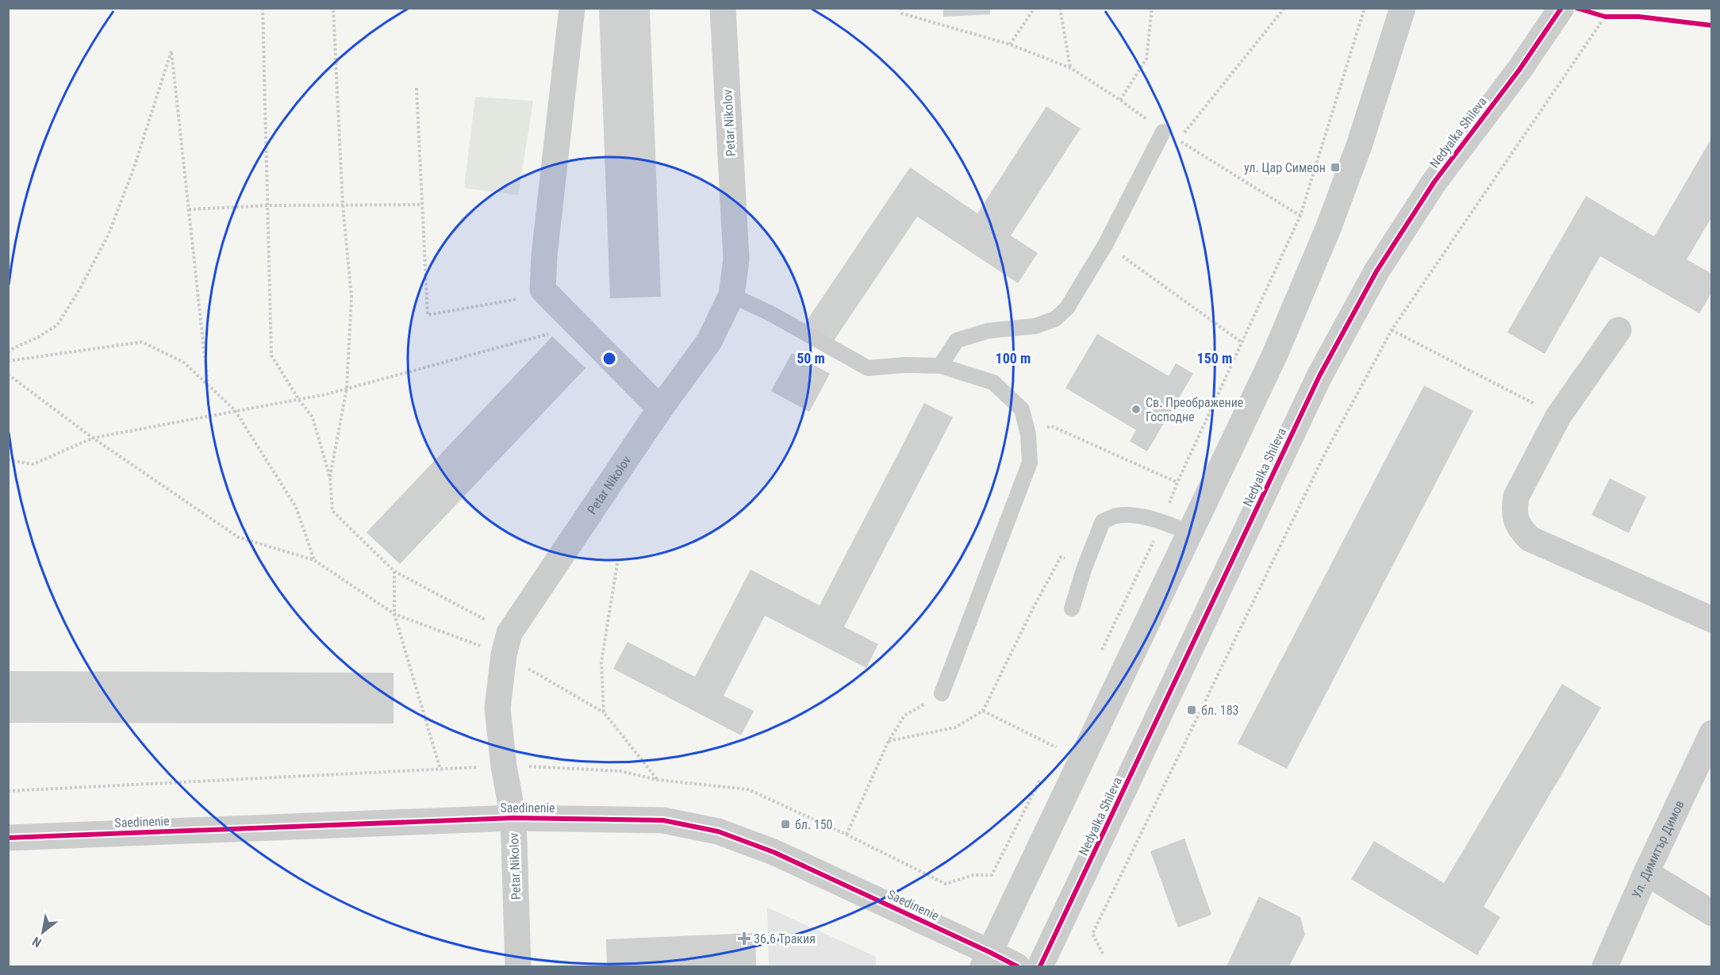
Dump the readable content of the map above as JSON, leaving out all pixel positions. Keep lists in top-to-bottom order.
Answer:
{
  "streets": {
    "street": [
      "Petar Nikolov",
      "Nedyalka Shileva",
      "Saedinenie",
      "Ул. Димитър Димов"
    ]
  },
  "crossings": [
    ["Petar Nikolov", "Saedinenie"]
  ],
  "places": {
    "transit": ["ул. Цар Симеон", "бл. 183", "бл. 150"],
    "other": ["Св. Преображение Господне"],
    "health": ["36.6 Тракия"]
  },
  "north": "bottom left",
  "rings": ["50 m", "100 m", "150 m"]
}
